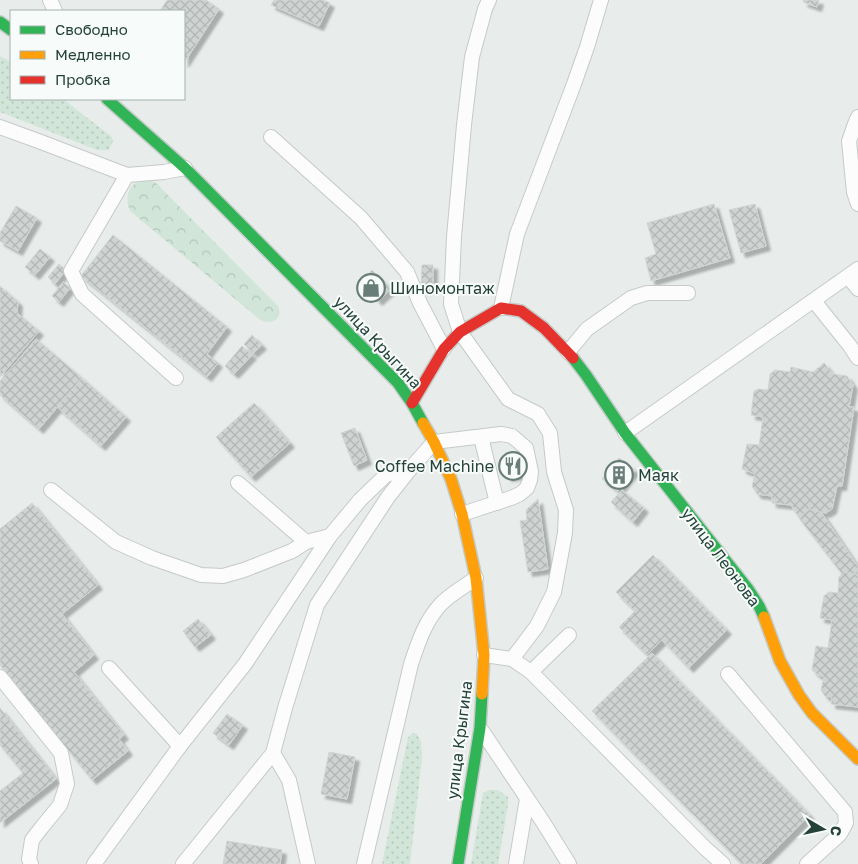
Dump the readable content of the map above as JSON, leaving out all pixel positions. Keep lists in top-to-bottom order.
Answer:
{
  "streets": {
    "main road": ["улица Крыгина", "улица Леонова"]
  },
  "places": {
    "shop": ["Шиномонтаж"],
    "restaurant": ["Coffee Machine"],
    "building": ["Маяк"]
  },
  "legend": ["Свободно", "Медленно", "Пробка"],
  "north": "right"
}
